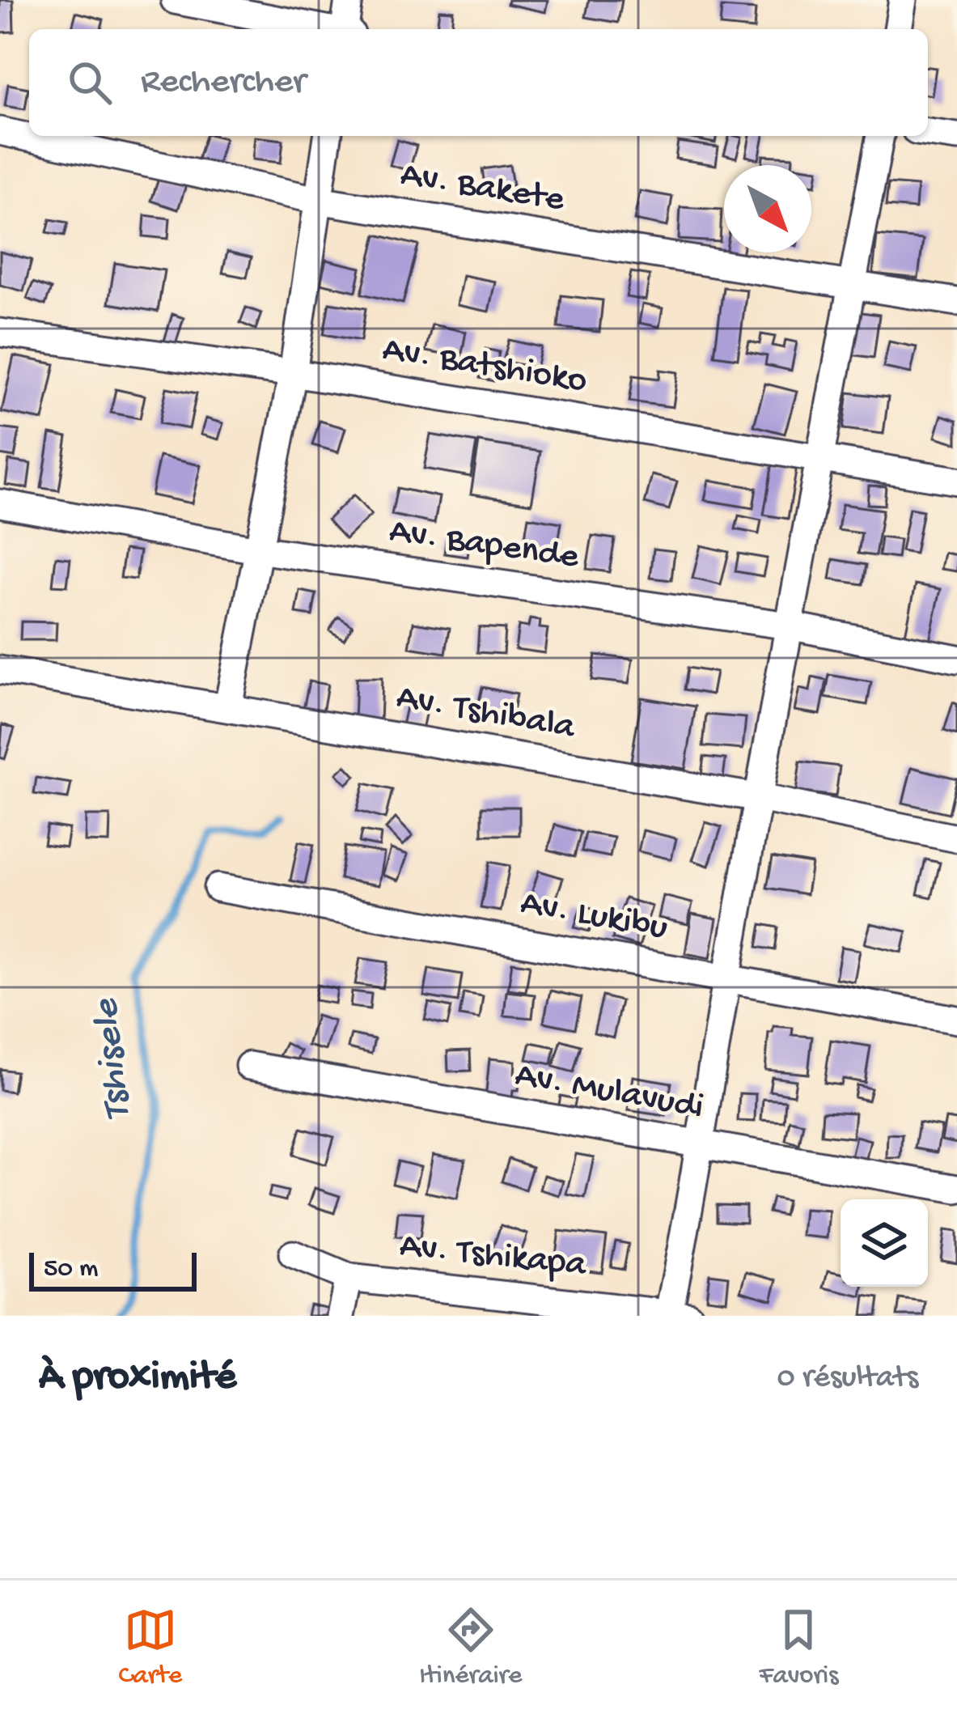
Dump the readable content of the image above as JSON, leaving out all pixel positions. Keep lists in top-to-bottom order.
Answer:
{
  "streets": {
    "street": [
      "Av. Bakete",
      "Av. Batshioko",
      "Av. Bapende",
      "Av. Tshibala",
      "Av. Lukibu",
      "Av. Mulavudi",
      "Av. Tshikapa"
    ]
  },
  "water": ["Tshisele"],
  "scale_bar": "50 m",
  "north": "bottom right",
  "page": {
    "search": "Rechercher",
    "scale": "50 m",
    "heading": ["À proximité", "0 résultats"],
    "nav": ["Carte", "Itinéraire", "Favoris"]
  }
}
